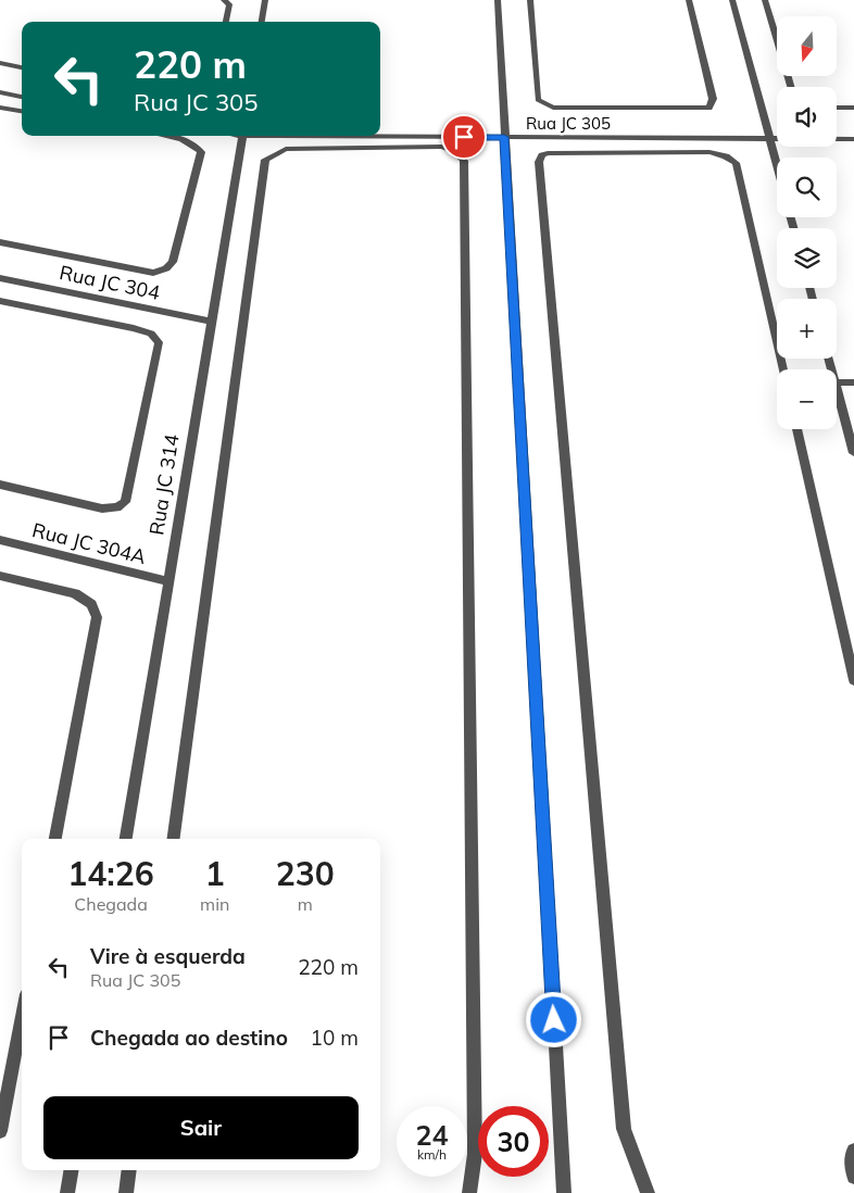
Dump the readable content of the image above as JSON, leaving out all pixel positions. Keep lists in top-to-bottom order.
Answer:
{
  "streets": {
    "street": [
      "Rua JC 305",
      "Rua JC 304",
      "Rua JC 314",
      "Rua JC 304A"
    ]
  },
  "crossings": [
    ["Rua JC 304", "Rua JC 314"],
    ["Rua JC 314", "Rua JC 304A"]
  ],
  "north": "bottom",
  "page": {
    "map_buttons": ["+", "−"],
    "turn": ["220 m", "Rua JC 305"],
    "eta": [
      "14:26",
      "Chegada",
      "1",
      "min",
      "230",
      "m"
    ],
    "list": [
      {
        "name": "Vire à esquerda",
        "note": "Rua JC 305",
        "value": "220 m"
      },
      {
        "name": "Chegada ao destino",
        "value": "10 m"
      }
    ],
    "buttons": "Sair",
    "speed": "24 km/h",
    "limit": "30"
  }
}
